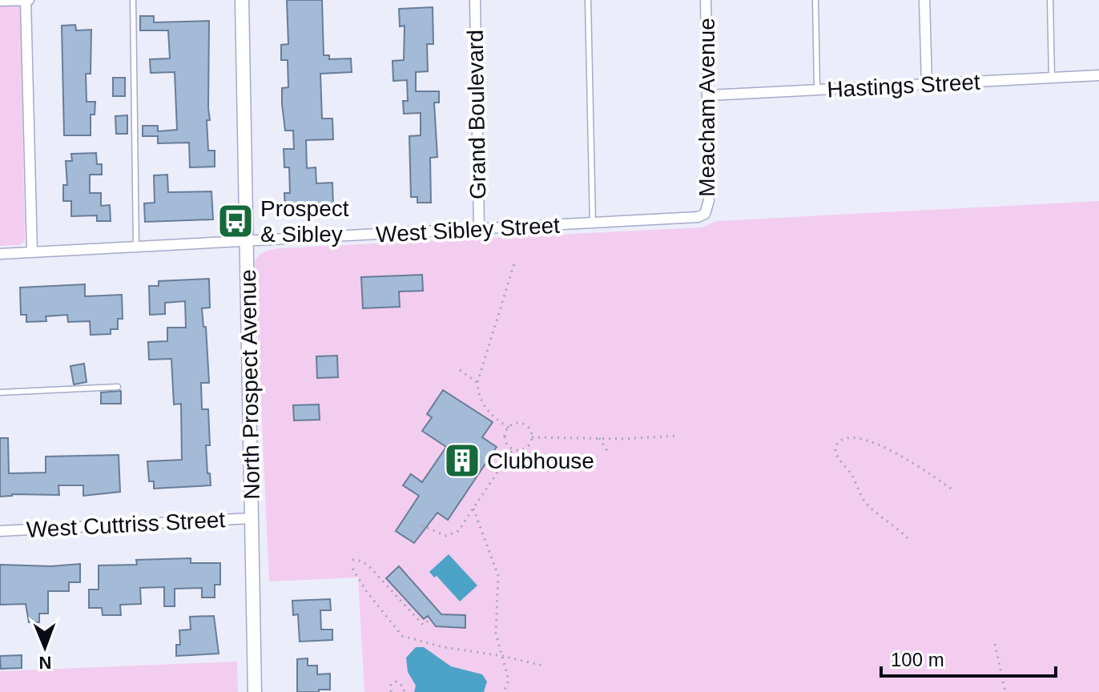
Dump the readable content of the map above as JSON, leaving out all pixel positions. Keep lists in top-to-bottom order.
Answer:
{
  "streets": {
    "street": [
      "Hastings Street",
      "Meacham Avenue",
      "Grand Boulevard",
      "West Sibley Street",
      "North Prospect Avenue",
      "West Cuttriss Street"
    ]
  },
  "crossings": [
    ["Hastings Street", "Meacham Avenue"],
    ["Meacham Avenue", "West Sibley Street"],
    ["Grand Boulevard", "West Sibley Street"],
    ["West Sibley Street", "North Prospect Avenue"],
    ["North Prospect Avenue", "West Cuttriss Street"]
  ],
  "places": {
    "bus stop": ["Prospect & Sibley"],
    "building": ["Clubhouse"]
  },
  "scale_bar": "100 m",
  "north": "bottom"
}
